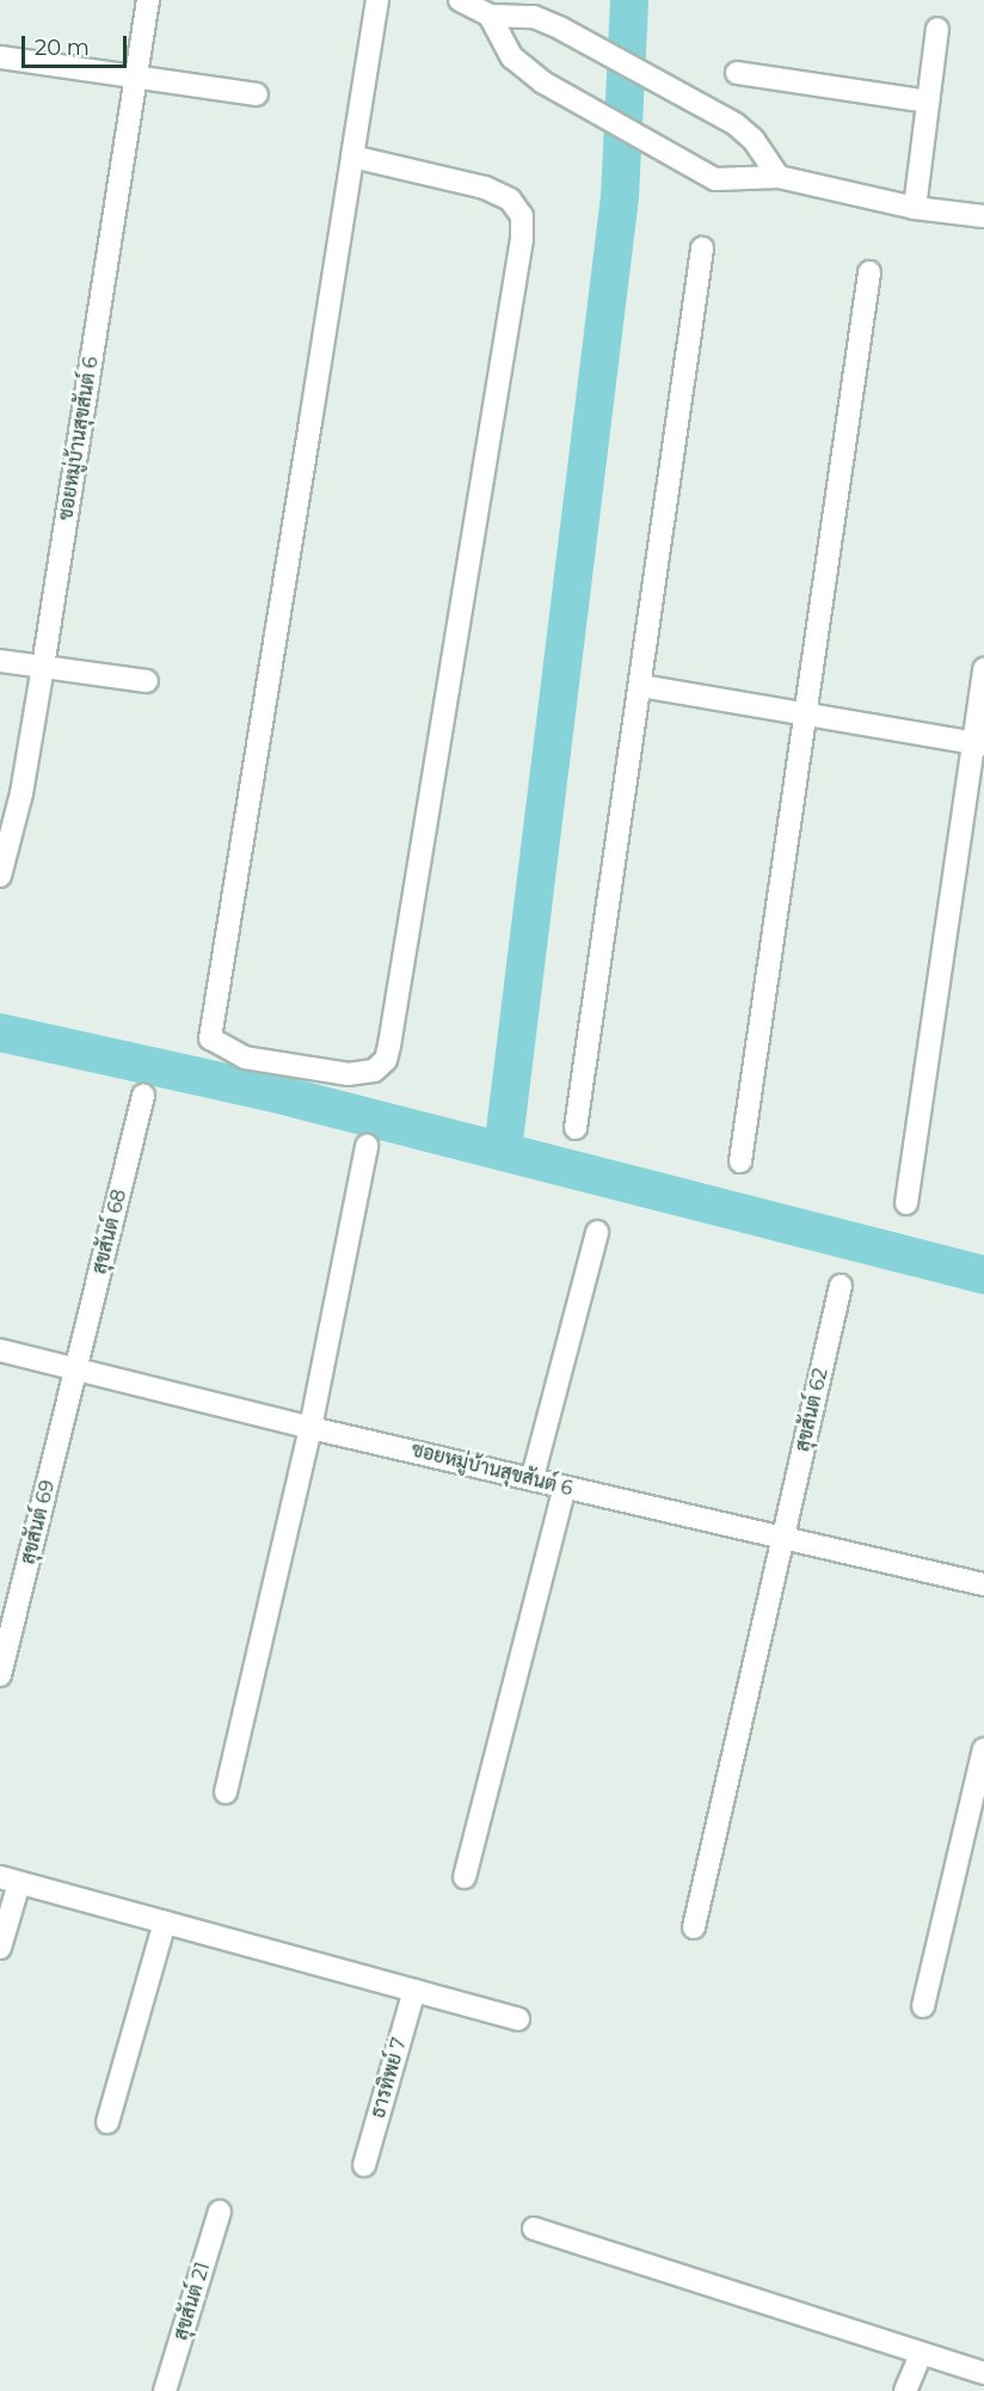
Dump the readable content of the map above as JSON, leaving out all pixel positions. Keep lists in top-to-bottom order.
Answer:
{
  "streets": {
    "street": [
      "ซอยหมู่บ้านสุขสันต์ 6",
      "สุขสันต์ 68",
      "สุขสันต์ 62",
      "สุขสันต์ 69",
      "ธารทิพย์ 7",
      "สุขสันต์ 21"
    ]
  },
  "crossings": [
    ["ซอยหมู่บ้านสุขสันต์ 6", "สุขสันต์ 68"],
    ["ซอยหมู่บ้านสุขสันต์ 6", "สุขสันต์ 62"],
    ["ซอยหมู่บ้านสุขสันต์ 6", "สุขสันต์ 69"],
    ["สุขสันต์ 68", "สุขสันต์ 69"]
  ],
  "scale_bar": "20 m"
}
